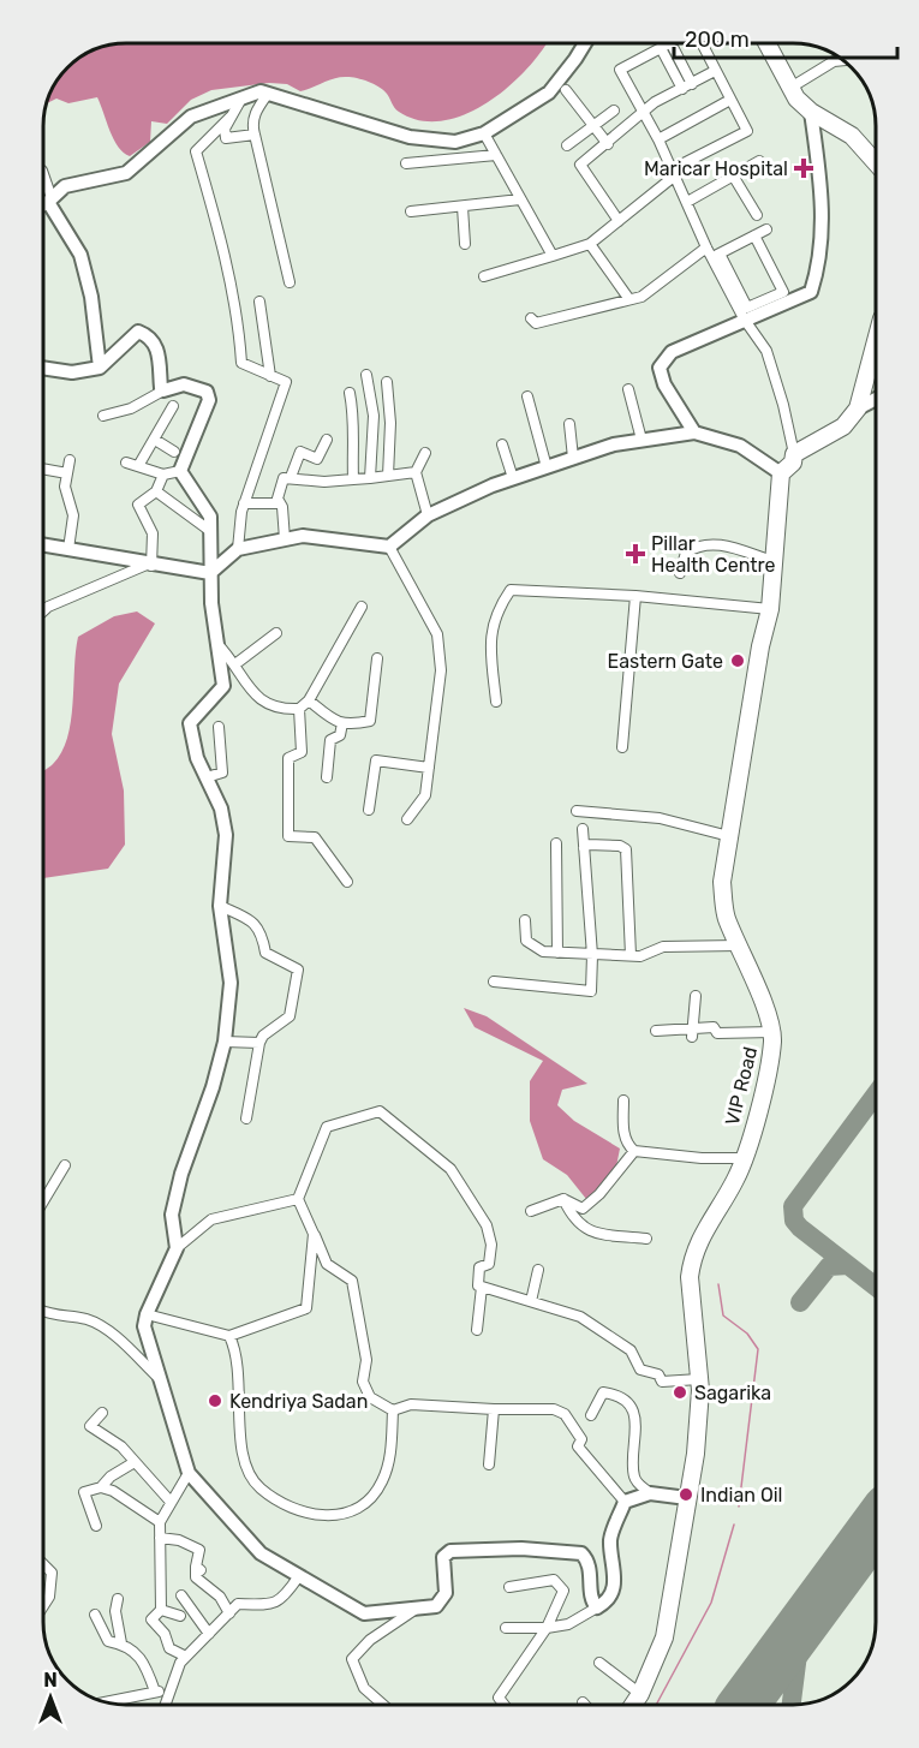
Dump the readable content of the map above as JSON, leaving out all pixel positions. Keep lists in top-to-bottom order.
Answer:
{
  "streets": {
    "highway": ["VIP Road"]
  },
  "places": {
    "health": ["Maricar Hospital", "Pillar Health Centre"],
    "other": [
      "Eastern Gate",
      "Sagarika",
      "Kendriya Sadan",
      "Indian Oil"
    ]
  },
  "scale_bar": "200 m",
  "north": "top"
}
